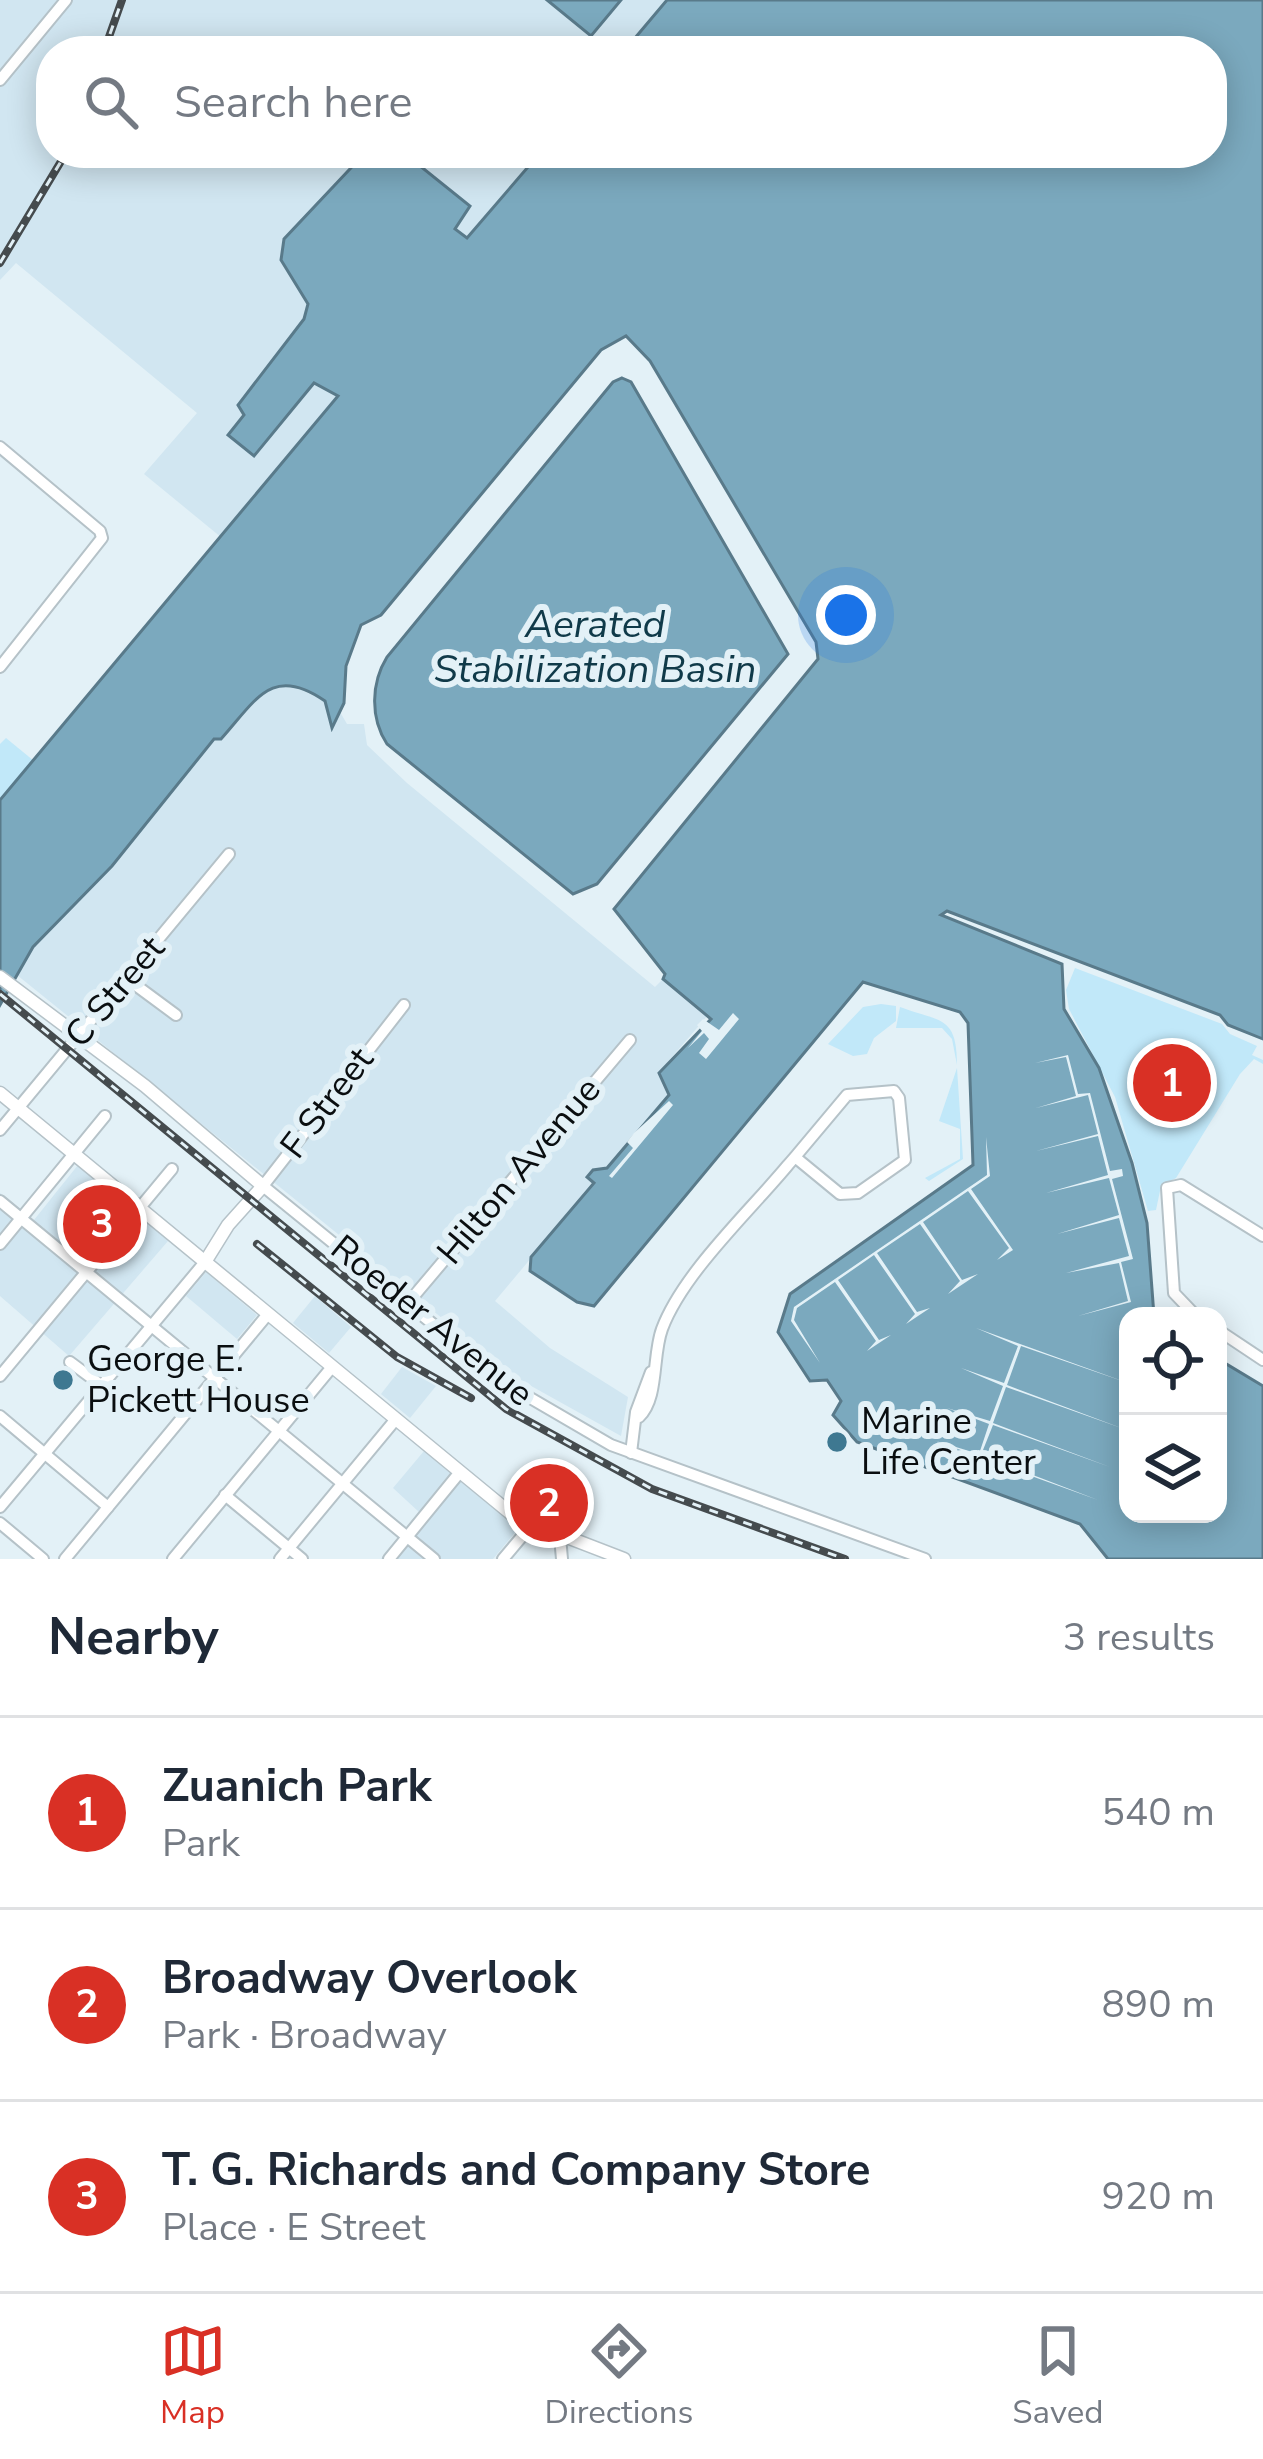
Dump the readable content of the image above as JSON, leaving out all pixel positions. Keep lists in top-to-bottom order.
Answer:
{
  "streets": {
    "main road": ["F Street", "Roeder Avenue"],
    "street": ["C Street", "Hilton Avenue"]
  },
  "crossings": [
    ["C Street", "Roeder Avenue"],
    ["F Street", "Roeder Avenue"],
    ["Hilton Avenue", "Roeder Avenue"]
  ],
  "water": ["Aerated Stabilization Basin"],
  "places": ["George E. Pickett House", "Marine Life Center"],
  "page": {
    "search": "Search here",
    "pins": ["1", "3", "2"],
    "heading": ["Nearby", "3 results"],
    "list": [
      {
        "mark": "1",
        "name": "Zuanich Park",
        "note": "Park",
        "value": "540 m"
      },
      {
        "mark": "2",
        "name": "Broadway Overlook",
        "note": "Park · Broadway",
        "value": "890 m"
      },
      {
        "mark": "3",
        "name": "T. G. Richards and Company Store",
        "note": "Place · E Street",
        "value": "920 m"
      }
    ],
    "nav": ["Map", "Directions", "Saved"]
  }
}
